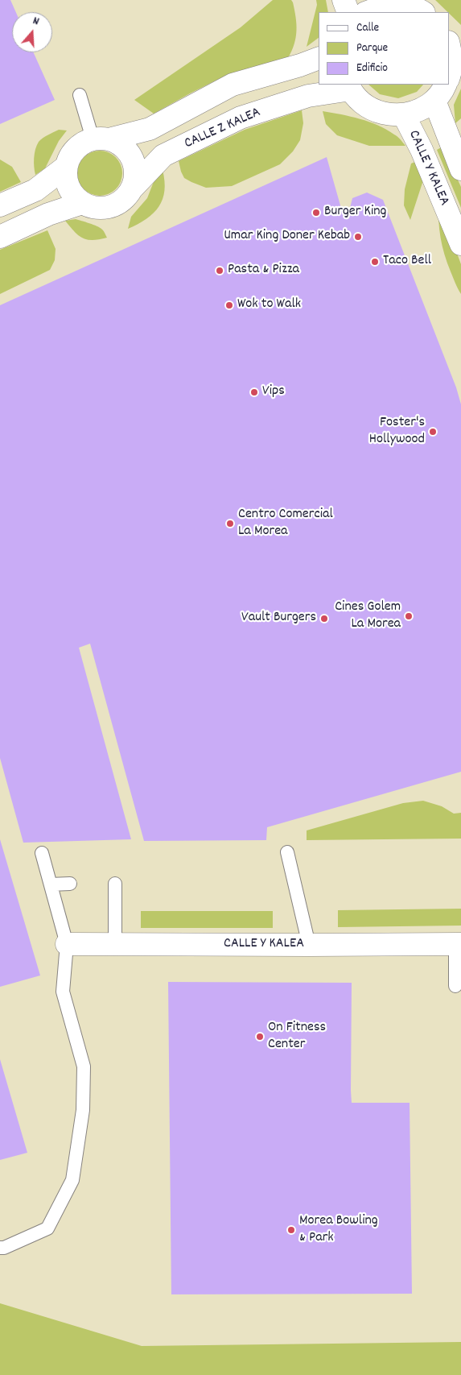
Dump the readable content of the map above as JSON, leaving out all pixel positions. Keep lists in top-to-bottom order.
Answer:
{
  "streets": {
    "street": ["CALLE Z KALEA", "CALLE Y KALEA"]
  },
  "places": [
    "Burger King",
    "Umar King Doner Kebab",
    "Taco Bell",
    "Pasta & Pizza",
    "Wok to Walk",
    "Vips",
    "Foster's Hollywood",
    "Centro Comercial La Morea",
    "Cines Golem La Morea",
    "Vault Burgers",
    "On Fitness Center",
    "Morea Bowling & Park"
  ],
  "legend": ["Calle", "Parque", "Edificio"],
  "north": "top"
}
